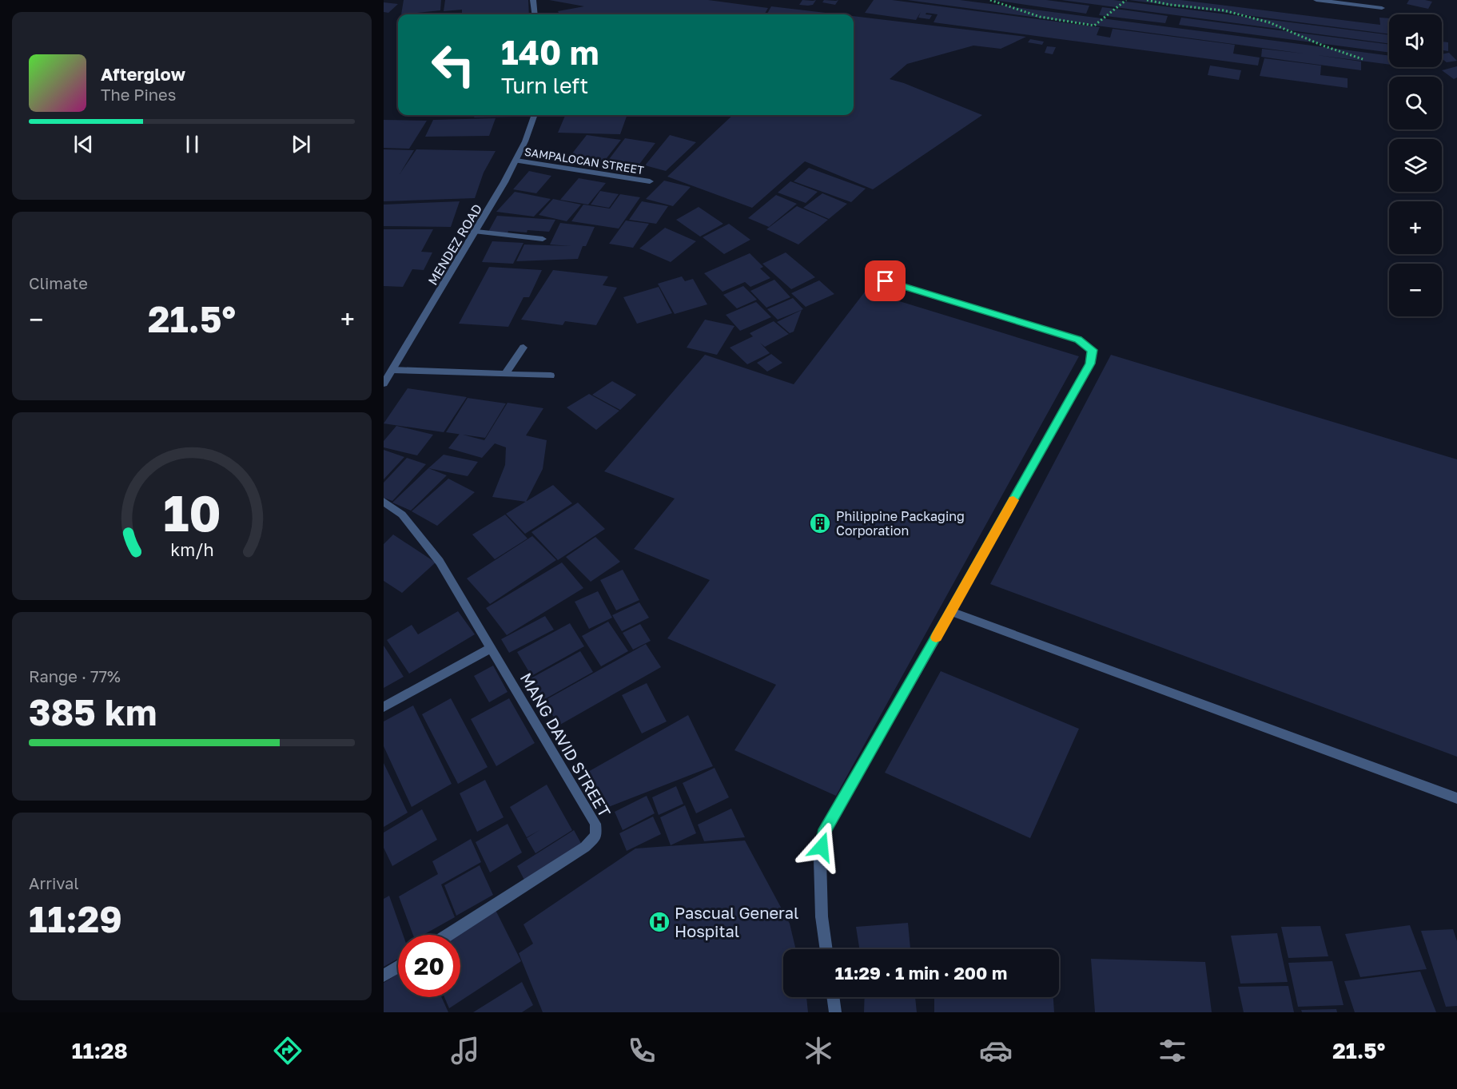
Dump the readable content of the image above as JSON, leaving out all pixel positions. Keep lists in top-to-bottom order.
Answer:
{
  "streets": {
    "street": ["SAMPALOCAN STREET", "MENDEZ ROAD", "MANG DAVID STREET"]
  },
  "crossings": [
    ["SAMPALOCAN STREET", "MENDEZ ROAD"]
  ],
  "places": {
    "building": ["Philippine Packaging Corporation"],
    "hospital": ["Pascual General Hospital"]
  },
  "page": {
    "map_buttons": ["+", "−"],
    "turn": ["140 m", "Turn left"],
    "song": ["Afterglow", "The Pines"],
    "tile": [
      "Climate",
      ["Range · 77%", "385 km"],
      ["Arrival", "11:29"]
    ],
    "heat": ["−", "21.5°", "+"],
    "limit": "20",
    "trip": "11:29 · 1 min · 200 m",
    "tabs": ["11:28", "21.5°"],
    "gauge": ["10", "km/h"]
  }
}
